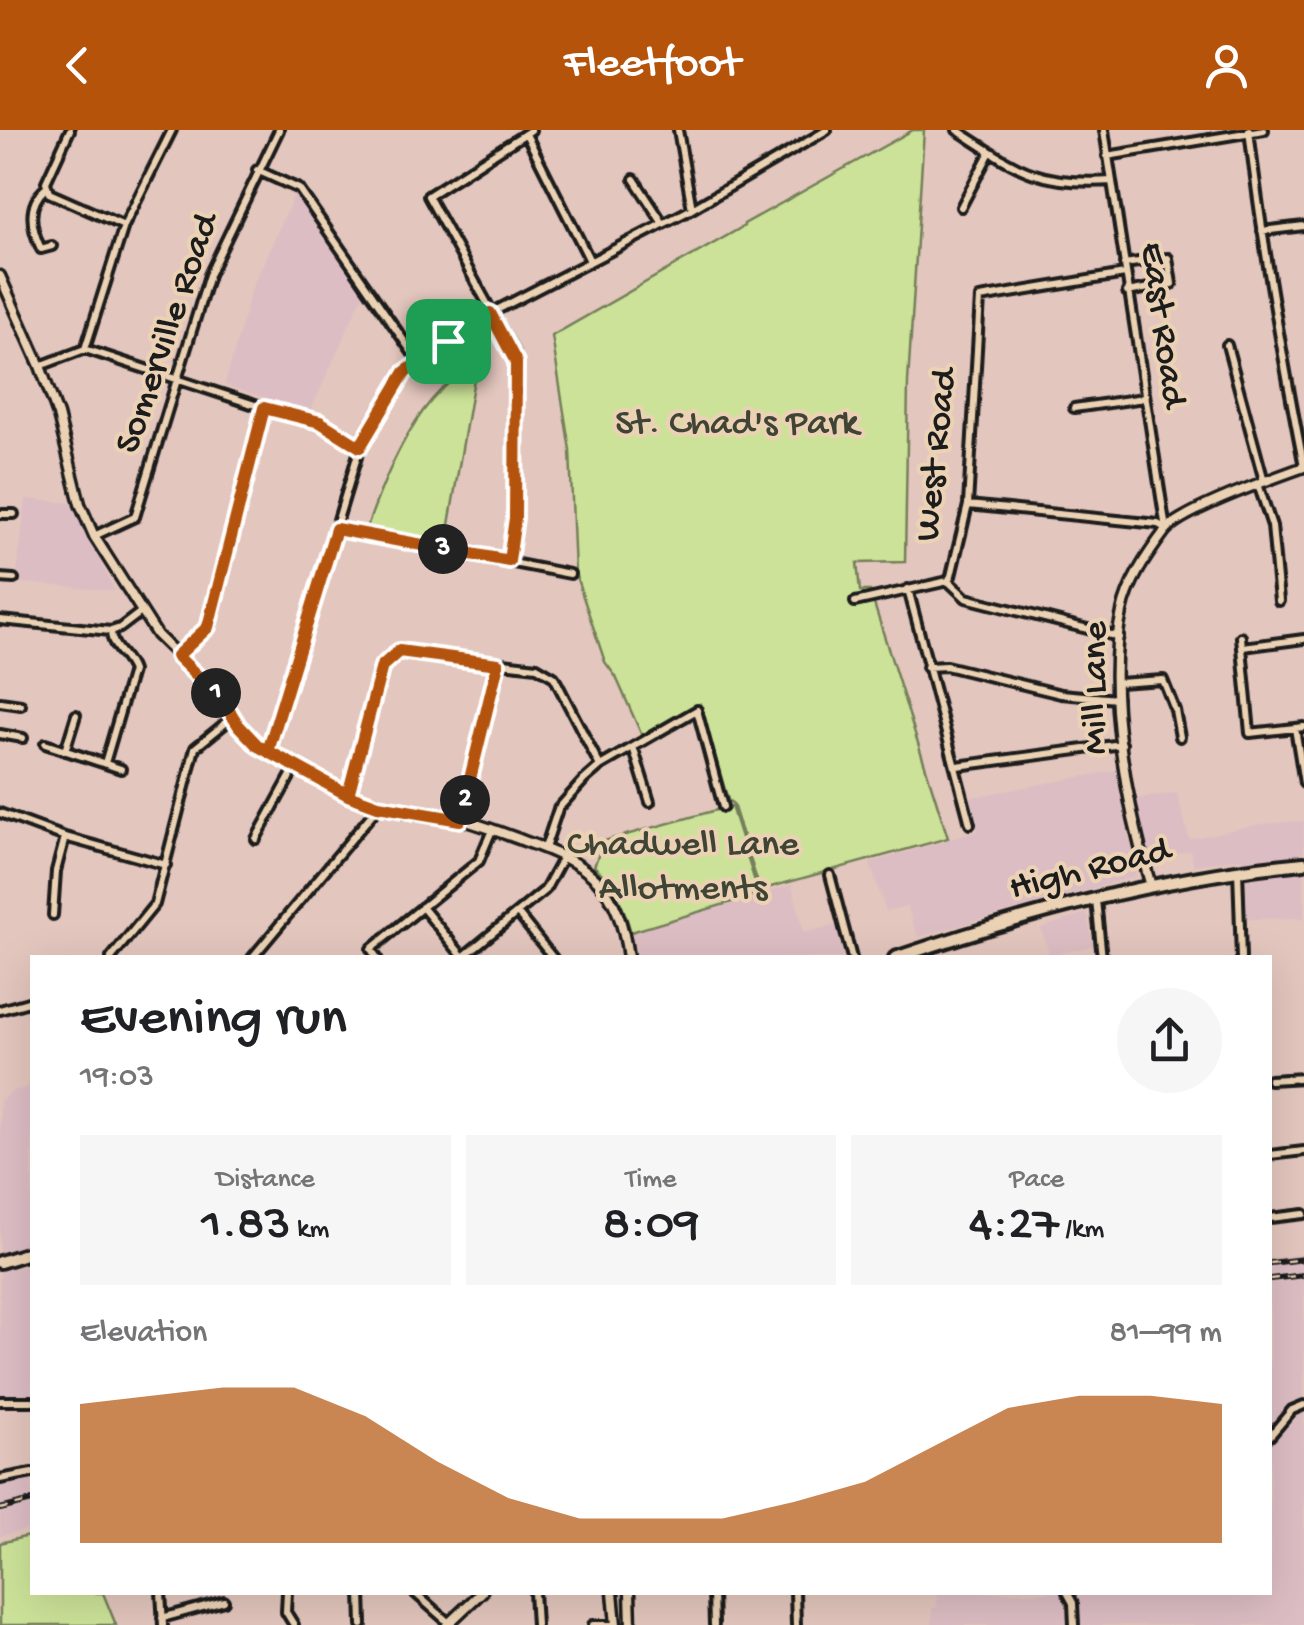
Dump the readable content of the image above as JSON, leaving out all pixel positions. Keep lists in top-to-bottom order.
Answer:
{
  "streets": {
    "main road": ["High Road"],
    "street": [
      "East Road",
      "Somerville Road",
      "West Road",
      "Mill Lane"
    ]
  },
  "crossings": [
    ["East Road", "West Road"],
    ["East Road", "Mill Lane"],
    ["Mill Lane", "High Road"]
  ],
  "parks": ["St. Chad's Park", "Chadwell Lane Allotments"],
  "page": {
    "header": "Fleetfoot",
    "pins": ["3", "1", "2"],
    "heading": ["Evening run", "19:03"],
    "stats": [
      ["Distance", "1.83 km"],
      ["Time", "8:09"],
      ["Pace", "4:27 /km"]
    ],
    "chart": ["Elevation", "81–99 m"]
  }
}
